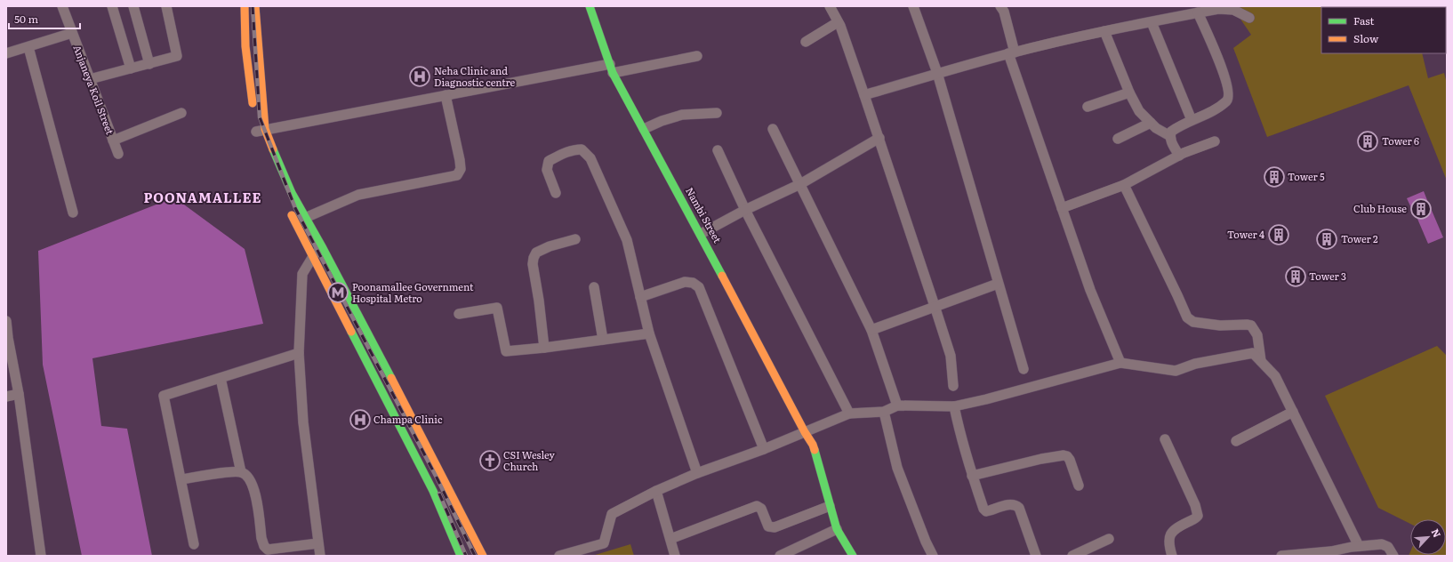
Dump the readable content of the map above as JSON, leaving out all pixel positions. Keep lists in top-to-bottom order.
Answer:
{
  "streets": {
    "main road": ["Nambi Street"],
    "street": ["Anjaneya Koil Street"]
  },
  "districts": ["POONAMALLEE"],
  "places": {
    "hospital": ["Neha Clinic and Diagnostic centre", "Champa Clinic"],
    "building": [
      "Tower 6",
      "Tower 5",
      "Club House",
      "Tower 4",
      "Tower 2",
      "Tower 3"
    ],
    "metro station": ["Poonamallee Government Hospital Metro"],
    "church": ["CSI Wesley Church"]
  },
  "legend": ["Fast", "Slow"],
  "scale_bar": "50 m",
  "north": "top right"
}
